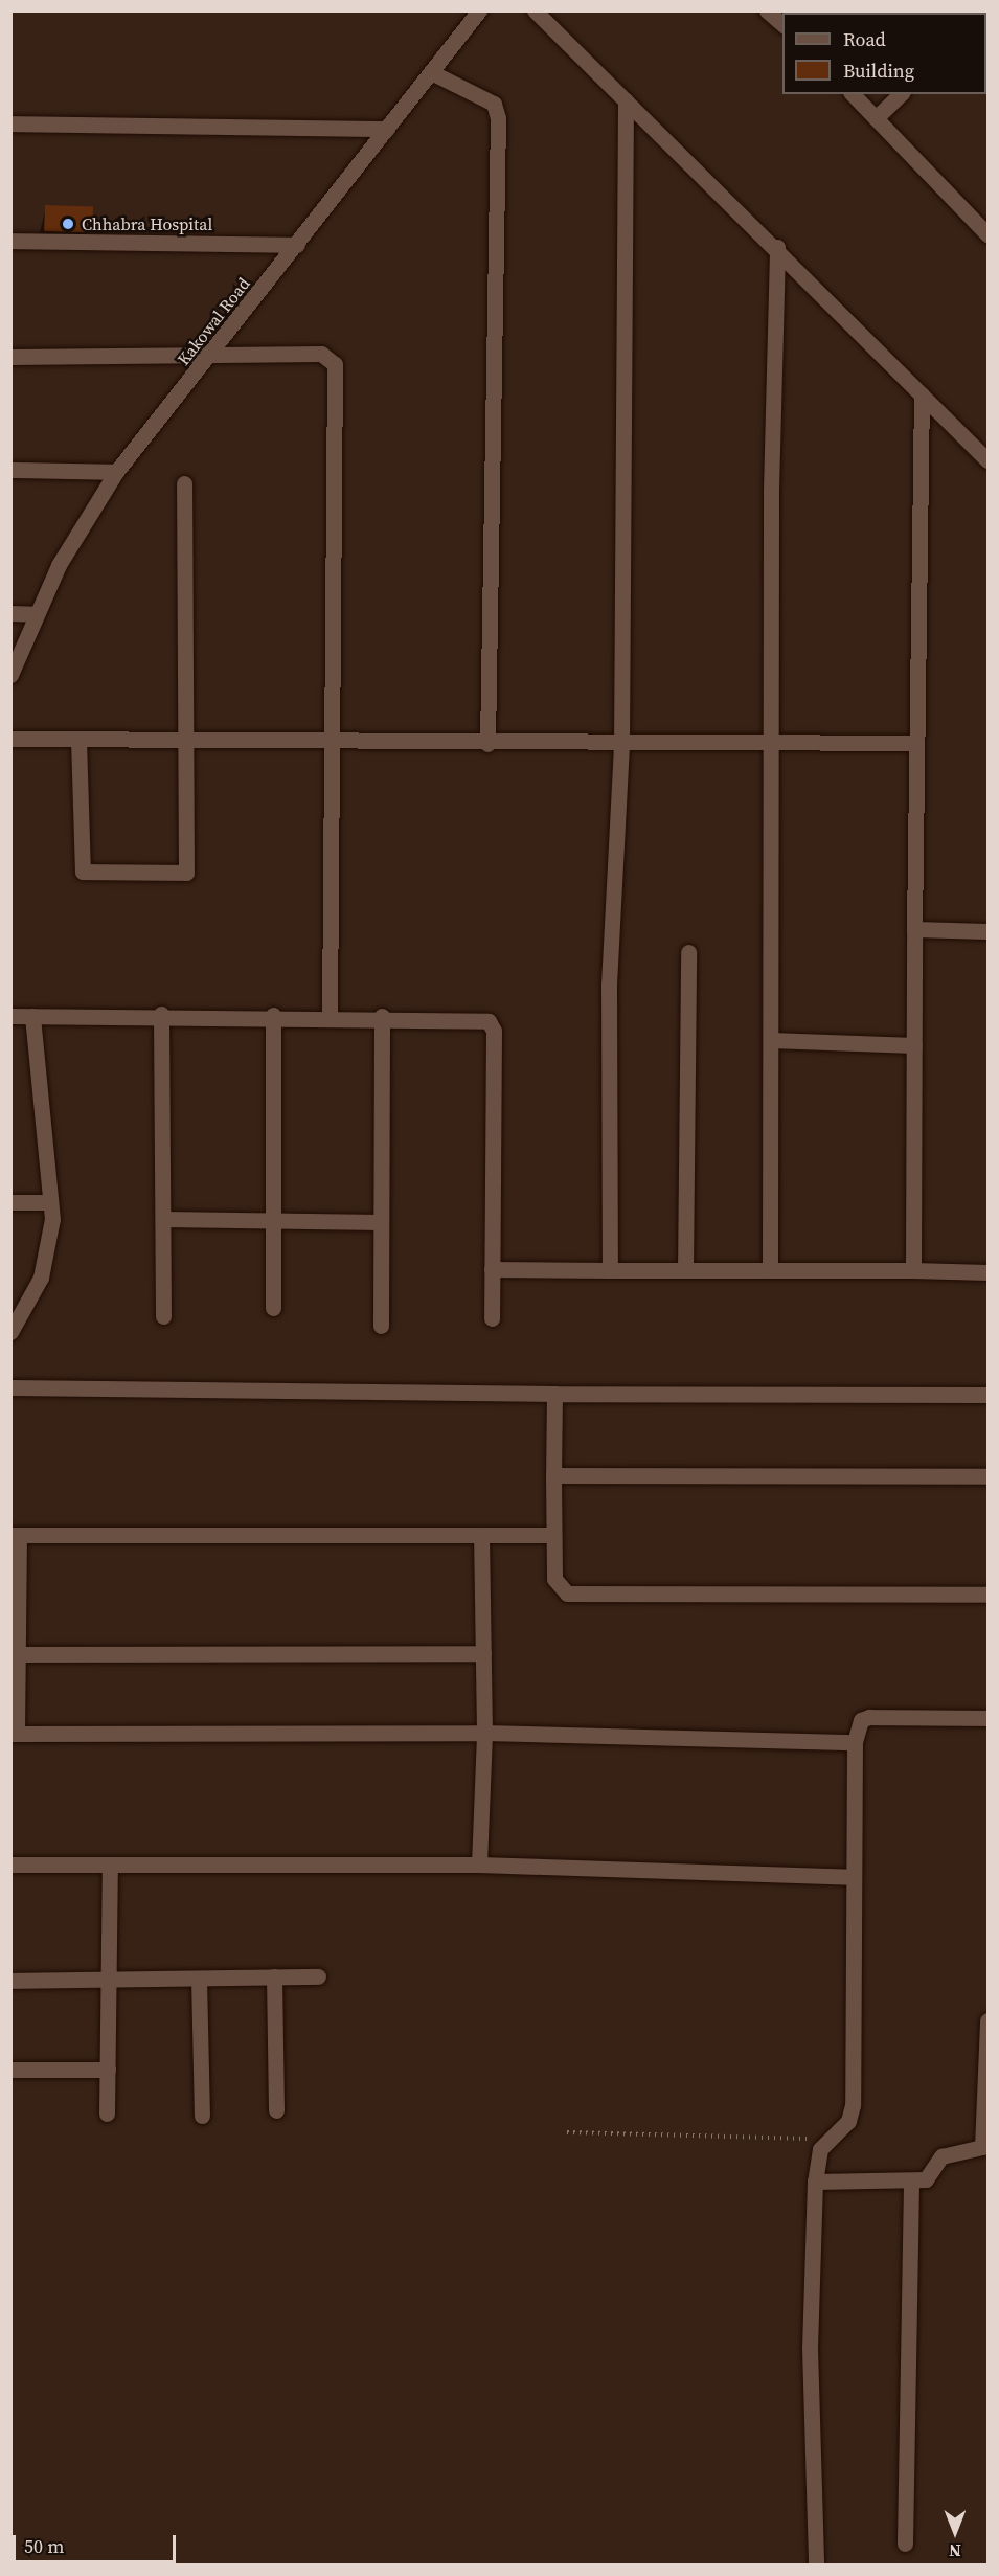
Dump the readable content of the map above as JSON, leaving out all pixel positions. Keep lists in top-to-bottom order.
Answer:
{
  "streets": {
    "street": ["Kakowal Road"]
  },
  "places": ["Chhabra Hospital"],
  "legend": ["Road", "Building"],
  "scale_bar": "50 m",
  "north": "bottom"
}
